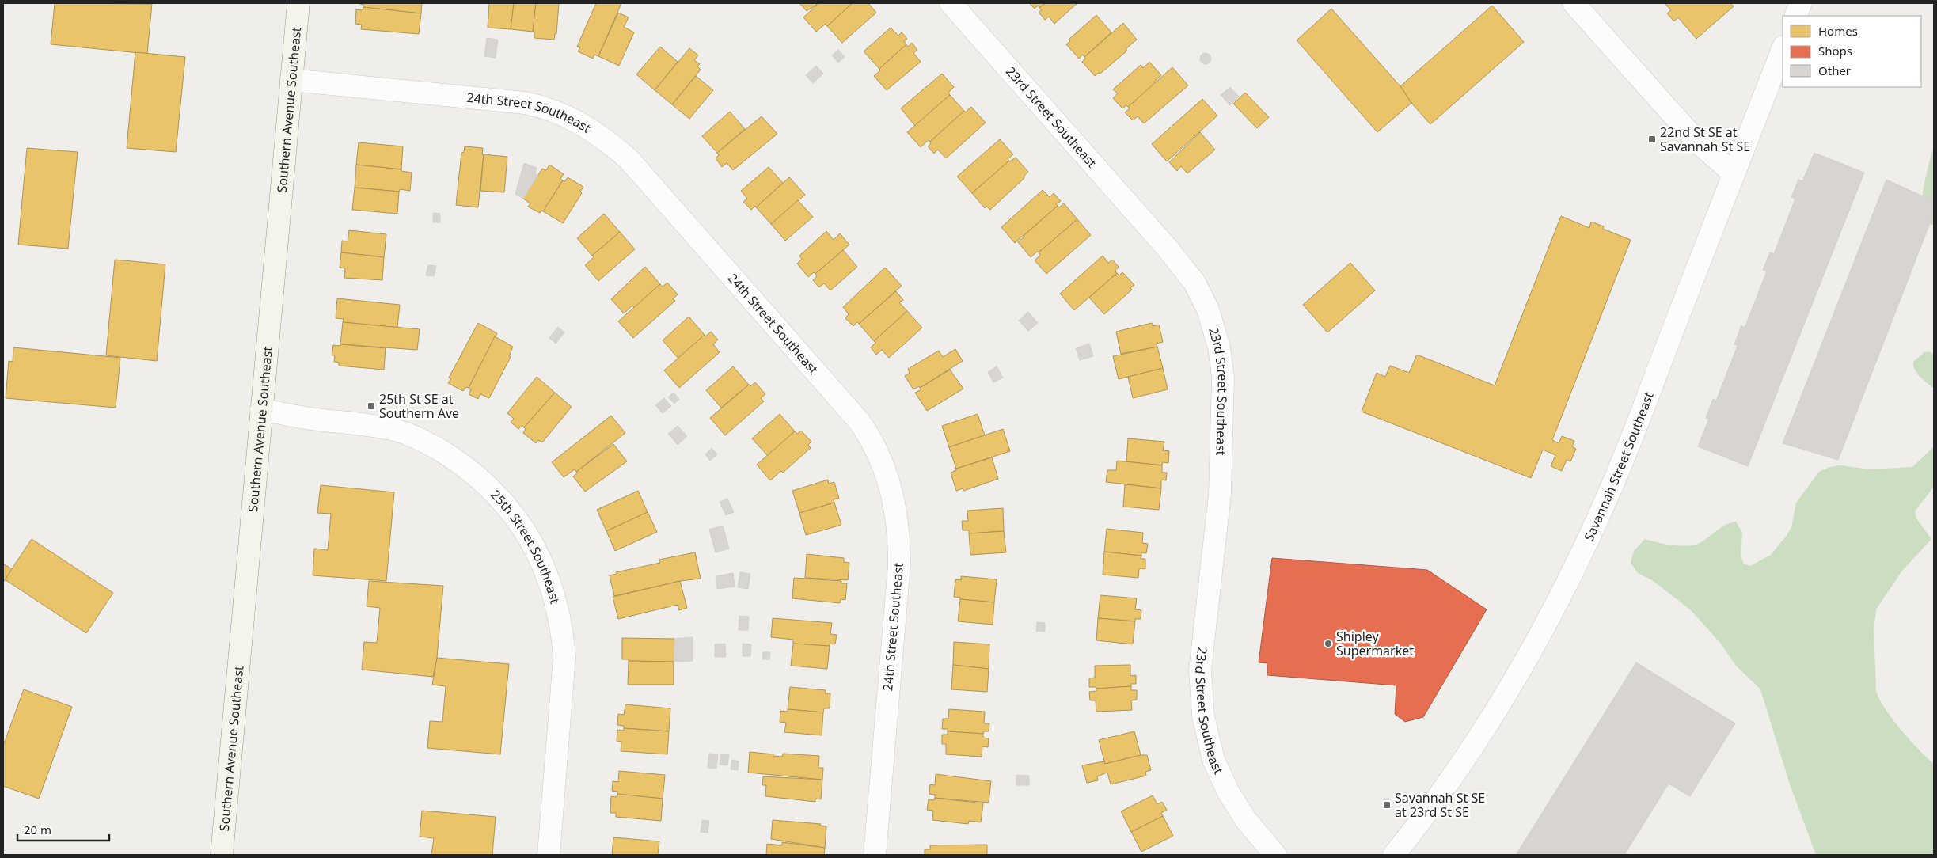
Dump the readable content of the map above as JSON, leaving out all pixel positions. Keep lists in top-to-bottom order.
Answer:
{
  "streets": {
    "main road": ["Southern Avenue Southeast"],
    "street": [
      "24th Street Southeast",
      "23rd Street Southeast",
      "Savannah Street Southeast",
      "25th Street Southeast"
    ]
  },
  "crossings": [
    ["Southern Avenue Southeast", "24th Street Southeast"],
    ["Southern Avenue Southeast", "25th Street Southeast"]
  ],
  "places": {
    "transit": ["22nd St SE at Savannah St SE", "25th St SE at Southern Ave", "Savannah St SE at 23rd St SE"],
    "other": ["Shipley Supermarket"]
  },
  "legend": ["Homes", "Shops", "Other"],
  "scale_bar": "20 m"
}
